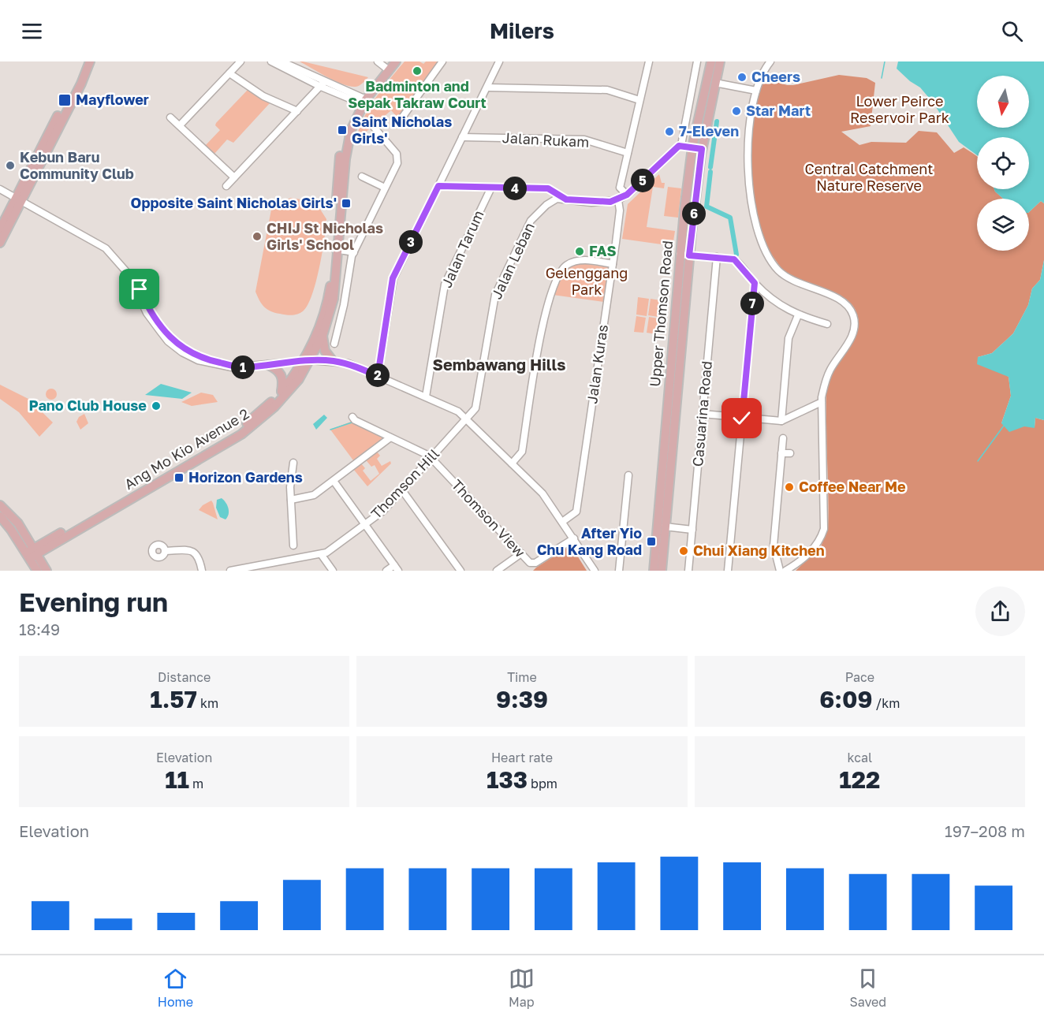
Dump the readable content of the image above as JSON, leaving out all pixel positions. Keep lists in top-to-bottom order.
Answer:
{
  "streets": {
    "main road": ["Upper Thomson Road", "Ang Mo Kio Avenue 2"],
    "street": [
      "Jalan Rukam",
      "Jalan Tarum",
      "Jalan Leban",
      "Jalan Kuras",
      "Casuarina Road",
      "Thomson Hill",
      "Thomson View"
    ]
  },
  "crossings": [
    ["Jalan Leban", "Jalan Kuras"],
    ["Jalan Leban", "Thomson Hill"],
    ["Thomson Hill", "Thomson View"]
  ],
  "districts": ["Sembawang Hills"],
  "parks": ["Lower Peirce Reservoir Park", "Central Catchment Nature Reserve", "Gelenggang Park"],
  "places": {
    "other": [
      "Badminton and Sepak Takraw Court",
      "Cheers",
      "Star Mart",
      "7-Eleven",
      "Kebun Baru Community Club",
      "CHIJ St Nicholas Girls' School",
      "FAS",
      "Pano Club House",
      "Coffee Near Me",
      "Chui Xiang Kitchen"
    ],
    "transit": [
      "Mayflower",
      "Saint Nicholas Girls'",
      "Opposite Saint Nicholas Girls'",
      "Horizon Gardens",
      "After Yio Chu Kang Road"
    ]
  },
  "north": "bottom",
  "page": {
    "header": "Milers",
    "pins": [
      "5",
      "4",
      "6",
      "3",
      "7",
      "1",
      "2"
    ],
    "heading": ["Evening run", "18:49"],
    "stats": [
      ["Distance", "1.57 km"],
      ["Time", "9:39"],
      ["Pace", "6:09 /km"],
      ["Elevation", "11 m"],
      ["Heart rate", "133 bpm"],
      ["kcal", "122"]
    ],
    "chart": ["Elevation", "197–208 m"],
    "tabs": ["Home", "Map", "Saved"]
  }
}
